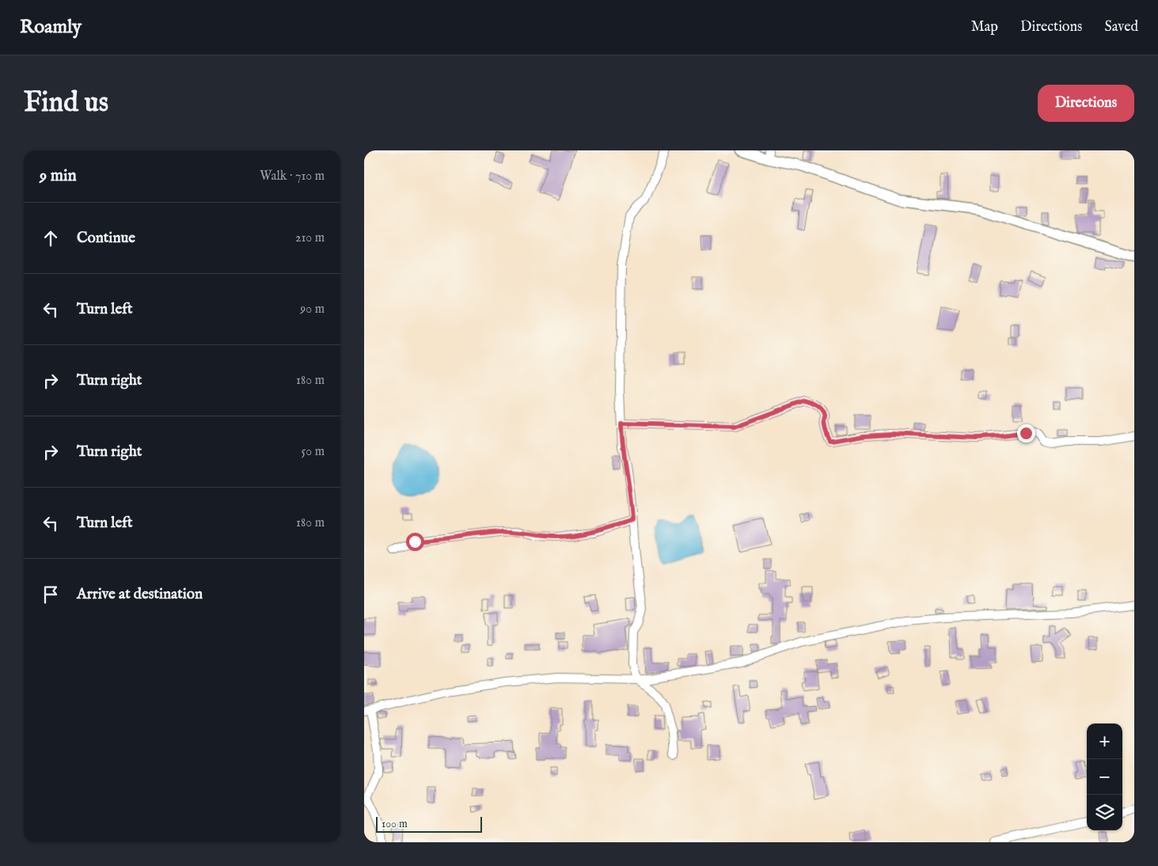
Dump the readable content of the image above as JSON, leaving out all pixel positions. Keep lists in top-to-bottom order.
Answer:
{
  "scale_bar": "100 m",
  "page": {
    "header": "Roamly",
    "nav": ["Map", "Directions", "Saved"],
    "buttons": "Directions",
    "title": "Find us",
    "heading": ["9 min", "Walk · 710 m"],
    "list": [
      ["Continue", "210 m"],
      ["Turn left", "90 m"],
      ["Turn right", "180 m"],
      ["Turn right", "50 m"],
      ["Turn left", "180 m"],
      "Arrive at destination"
    ],
    "map_buttons": ["+", "−"],
    "scale": "100 m"
  }
}
